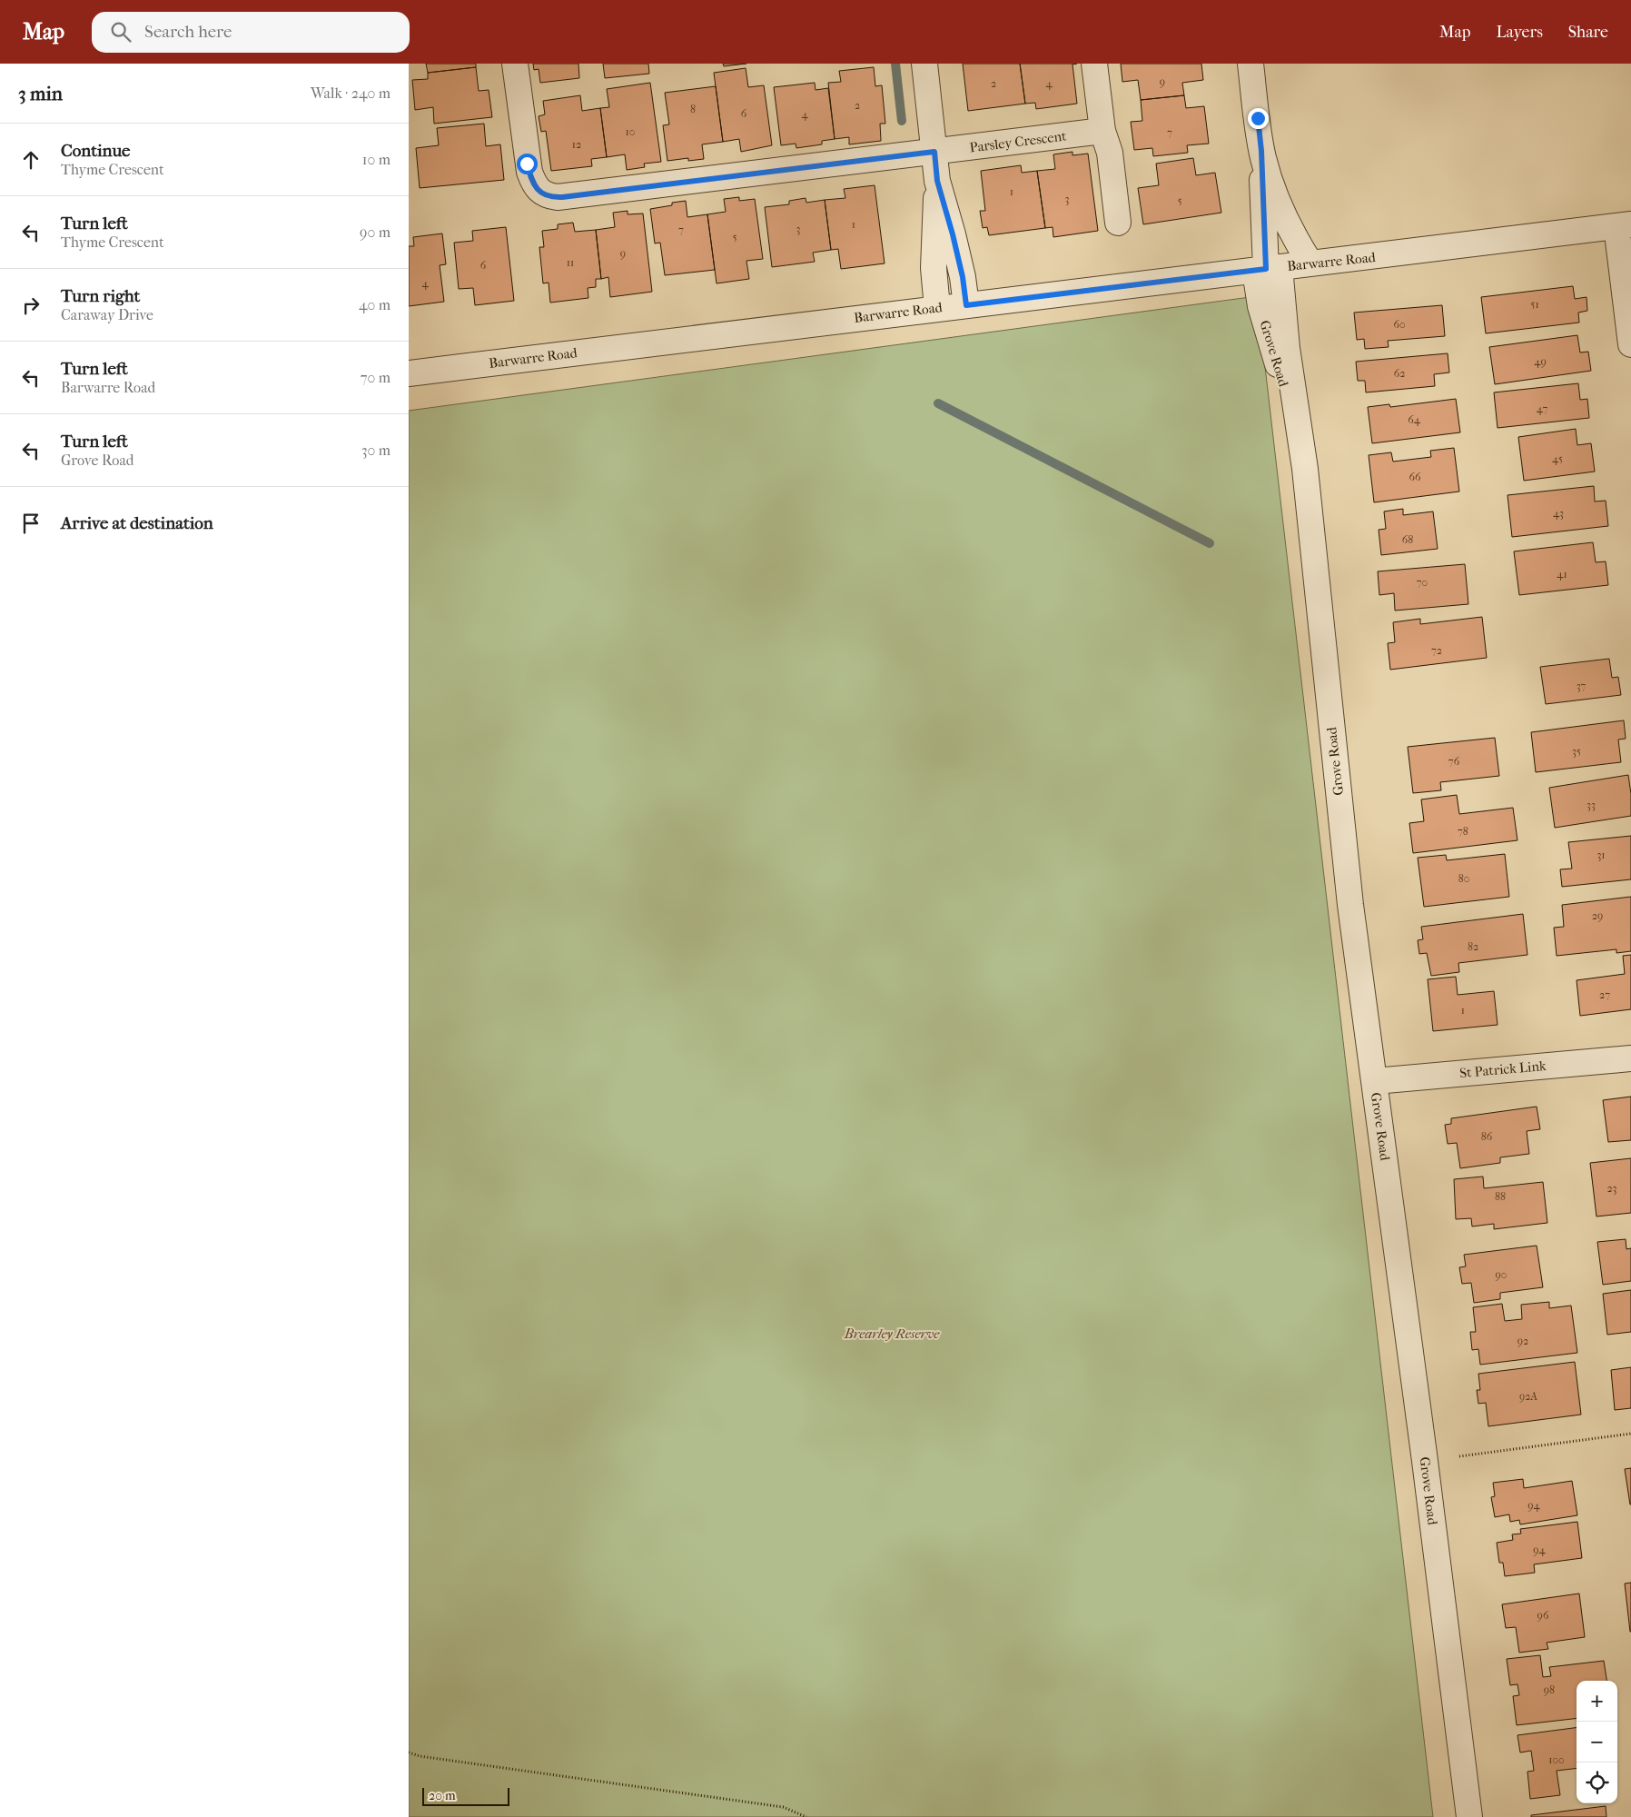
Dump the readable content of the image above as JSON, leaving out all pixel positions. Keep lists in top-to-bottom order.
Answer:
{
  "streets": {
    "street": [
      "Parsley Crescent",
      "Barwarre Road",
      "Grove Road",
      "St Patrick Link"
    ]
  },
  "crossings": [
    ["Barwarre Road", "Grove Road"],
    ["Grove Road", "St Patrick Link"]
  ],
  "parks": ["Brearley Reserve"],
  "house_numbers": [
    "9",
    "2",
    "4",
    "2",
    "8",
    "6",
    "4",
    "10",
    "7",
    "12",
    "1",
    "3",
    "5",
    "1",
    "3",
    "7",
    "5",
    "9",
    "11",
    "6",
    "4",
    "51",
    "60",
    "49",
    "62",
    "47",
    "64",
    "45",
    "66",
    "43",
    "68",
    "41",
    "70",
    "72",
    "37",
    "35",
    "76",
    "33",
    "78",
    "31",
    "80",
    "29",
    "82",
    "27",
    "1",
    "86",
    "23",
    "88",
    "90",
    "92",
    "92A",
    "94",
    "94",
    "96",
    "98",
    "100"
  ],
  "scale_bar": "20 m",
  "page": {
    "header": "Map",
    "search": "Search here",
    "nav": ["Map", "Layers", "Share"],
    "heading": ["3 min", "Walk · 240 m"],
    "list": [
      ["Continue", "Thyme Crescent", "10 m"],
      ["Turn left", "Thyme Crescent", "90 m"],
      ["Turn right", "Caraway Drive", "40 m"],
      ["Turn left", "Barwarre Road", "70 m"],
      ["Turn left", "Grove Road", "30 m"],
      "Arrive at destination"
    ],
    "map_buttons": ["+", "−"],
    "scale": "20 m"
  }
}
